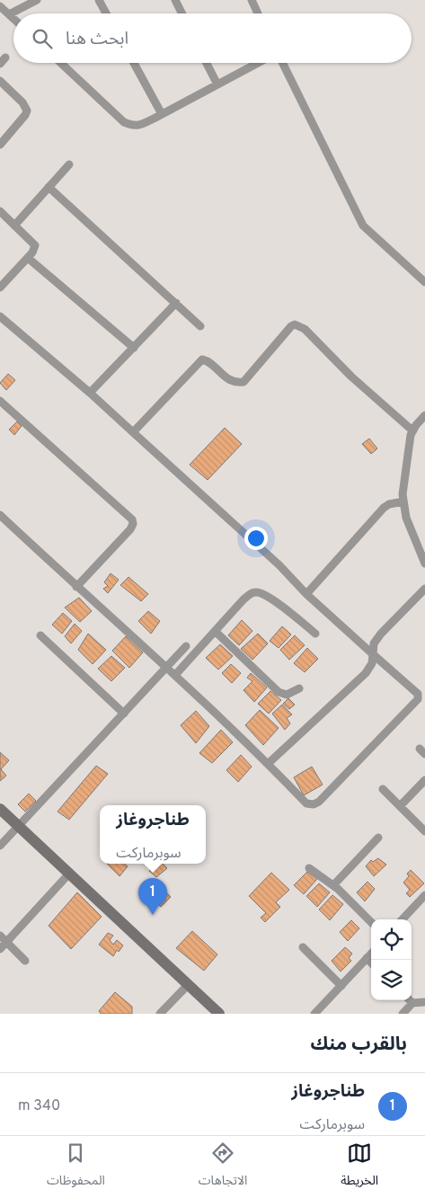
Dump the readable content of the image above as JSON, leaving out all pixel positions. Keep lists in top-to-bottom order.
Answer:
{
  "page": {
    "search": "ابحث هنا",
    "popup": ["طناجروغاز", "سوبرماركت"],
    "pins": "1",
    "heading": "بالقرب منك",
    "list": [
      {
        "mark": "1",
        "name": "طناجروغاز",
        "note": "سوبرماركت",
        "value": "340 m"
      }
    ],
    "nav": ["الخريطة", "الاتجاهات", "المحفوظات"]
  }
}
